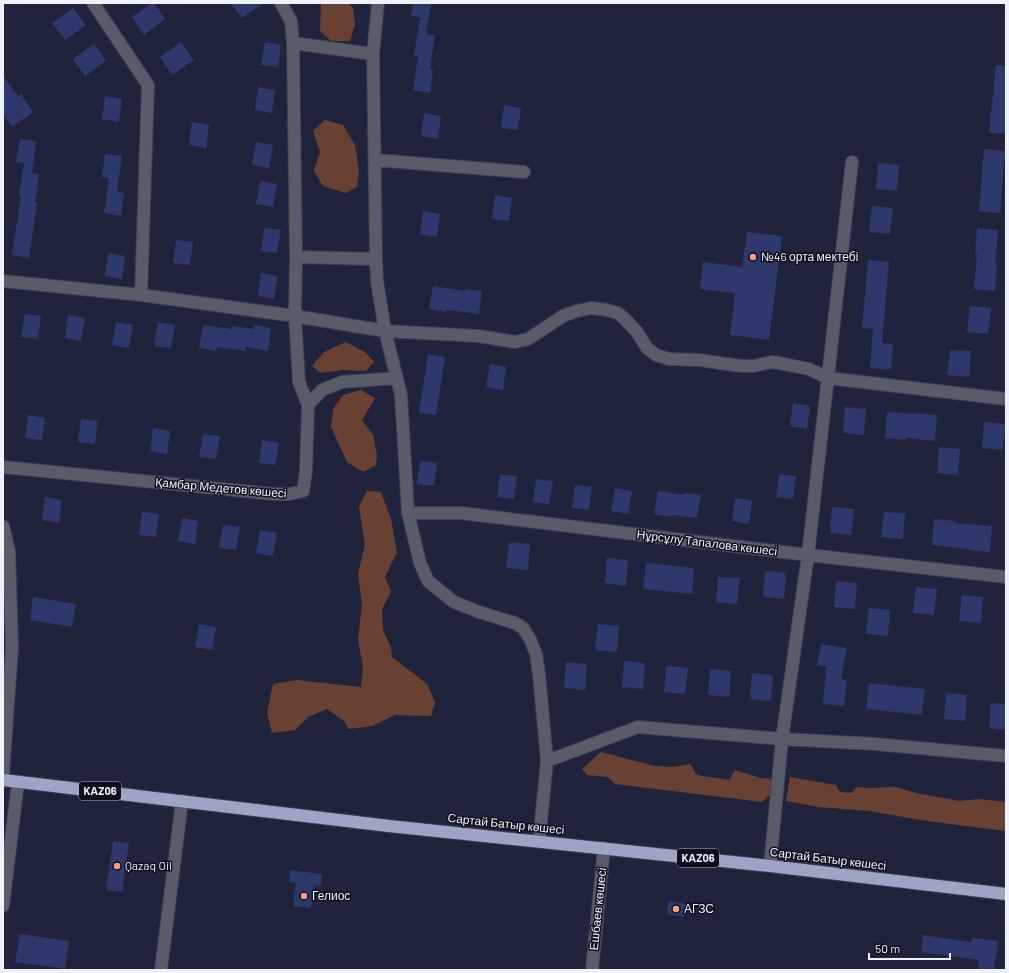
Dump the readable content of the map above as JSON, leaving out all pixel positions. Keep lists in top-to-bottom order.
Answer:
{
  "streets": {
    "highway": ["KАZ06", "Сартай Батыр көшесі"],
    "street": ["Қамбар Медетов көшесі", "Нұрсұлу Тапалова көшесі", "Ешбаев көшесі"]
  },
  "crossings": [
    ["Сартай Батыр көшесі", "Ешбаев көшесі"]
  ],
  "places": [
    "№46 орта мектебі",
    "Qazaq Oil",
    "Гелиос",
    "АГЗС"
  ],
  "scale_bar": "50 m"
}
